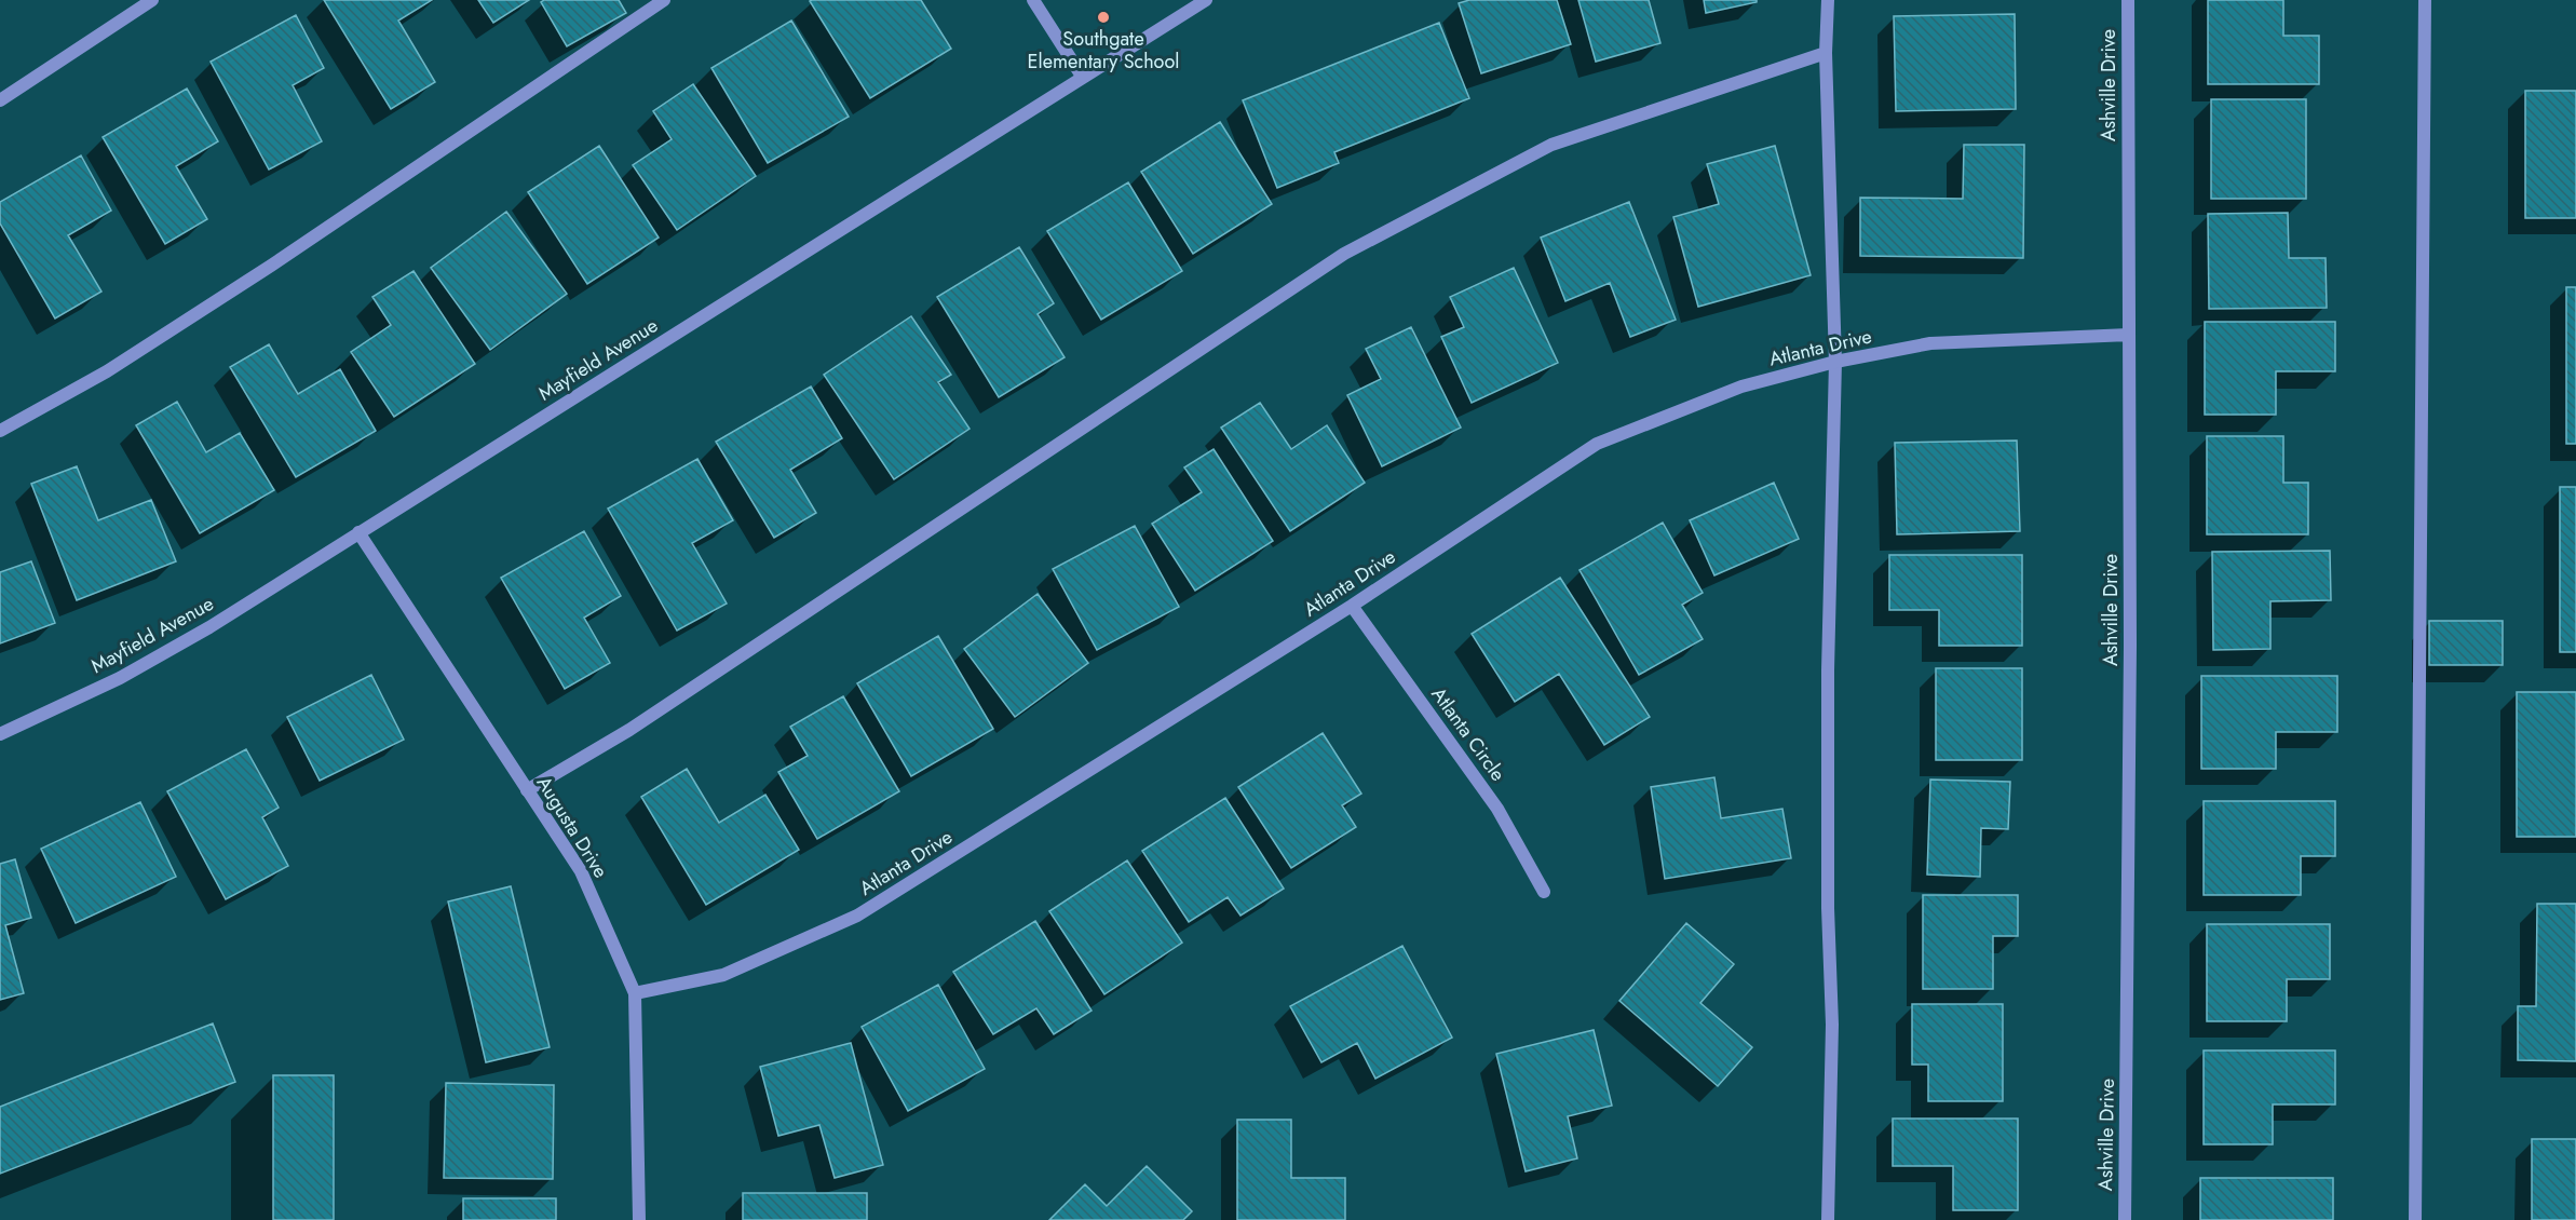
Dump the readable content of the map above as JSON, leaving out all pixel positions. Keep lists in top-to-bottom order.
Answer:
{
  "streets": {
    "street": [
      "Ashville Drive",
      "Atlanta Drive",
      "Mayfield Avenue",
      "Atlanta Circle",
      "Augusta Drive"
    ]
  },
  "crossings": [
    ["Ashville Drive", "Atlanta Drive"],
    ["Atlanta Drive", "Atlanta Circle"],
    ["Atlanta Drive", "Augusta Drive"],
    ["Mayfield Avenue", "Augusta Drive"]
  ],
  "places": ["Southgate Elementary School"]
}
